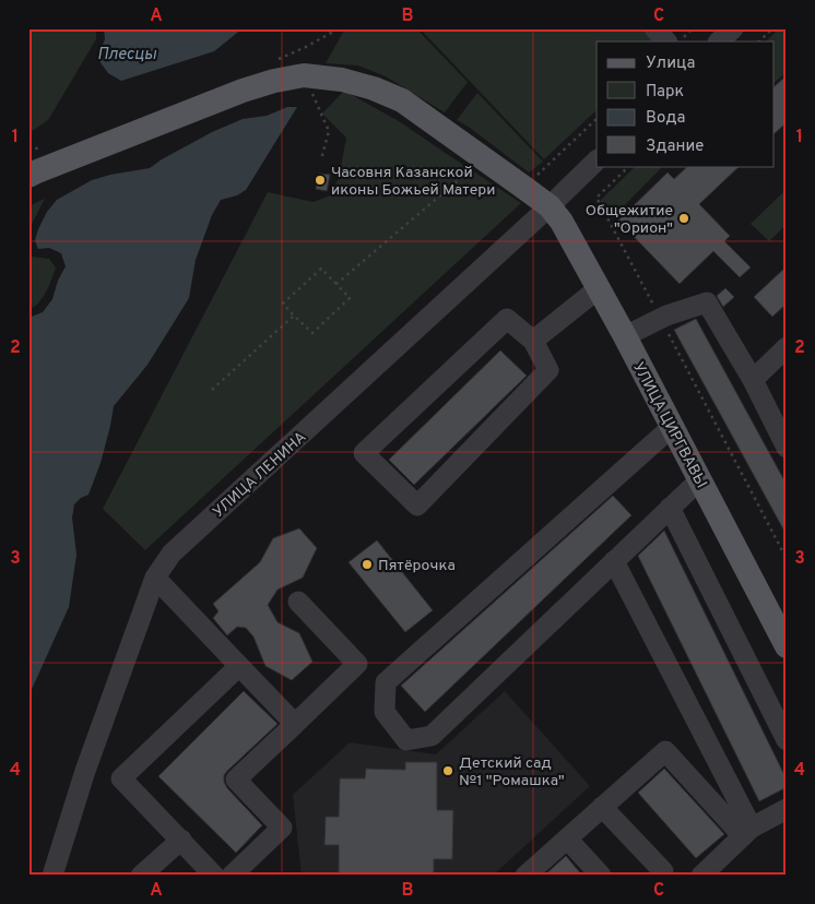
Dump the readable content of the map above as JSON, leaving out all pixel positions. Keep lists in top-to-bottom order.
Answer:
{
  "streets": {
    "main road": ["УЛИЦА ЦИРГВАВЫ"],
    "street": ["УЛИЦА ЛЕНИНА"]
  },
  "crossings": [
    ["УЛИЦА ЦИРГВАВЫ", "УЛИЦА ЛЕНИНА"]
  ],
  "water": ["Плесцы"],
  "places": [
    "Часовня Казанской иконы Божьей Матери",
    "Общежитие \"Орион\"",
    "Пятёрочка",
    "Детский сад №1 \"Ромашка\""
  ],
  "legend": [
    "Улица",
    "Парк",
    "Вода",
    "Здание"
  ],
  "grid": {
    "columns": ["A", "B", "C"],
    "rows": [
      "1",
      "2",
      "3",
      "4"
    ]
  }
}
